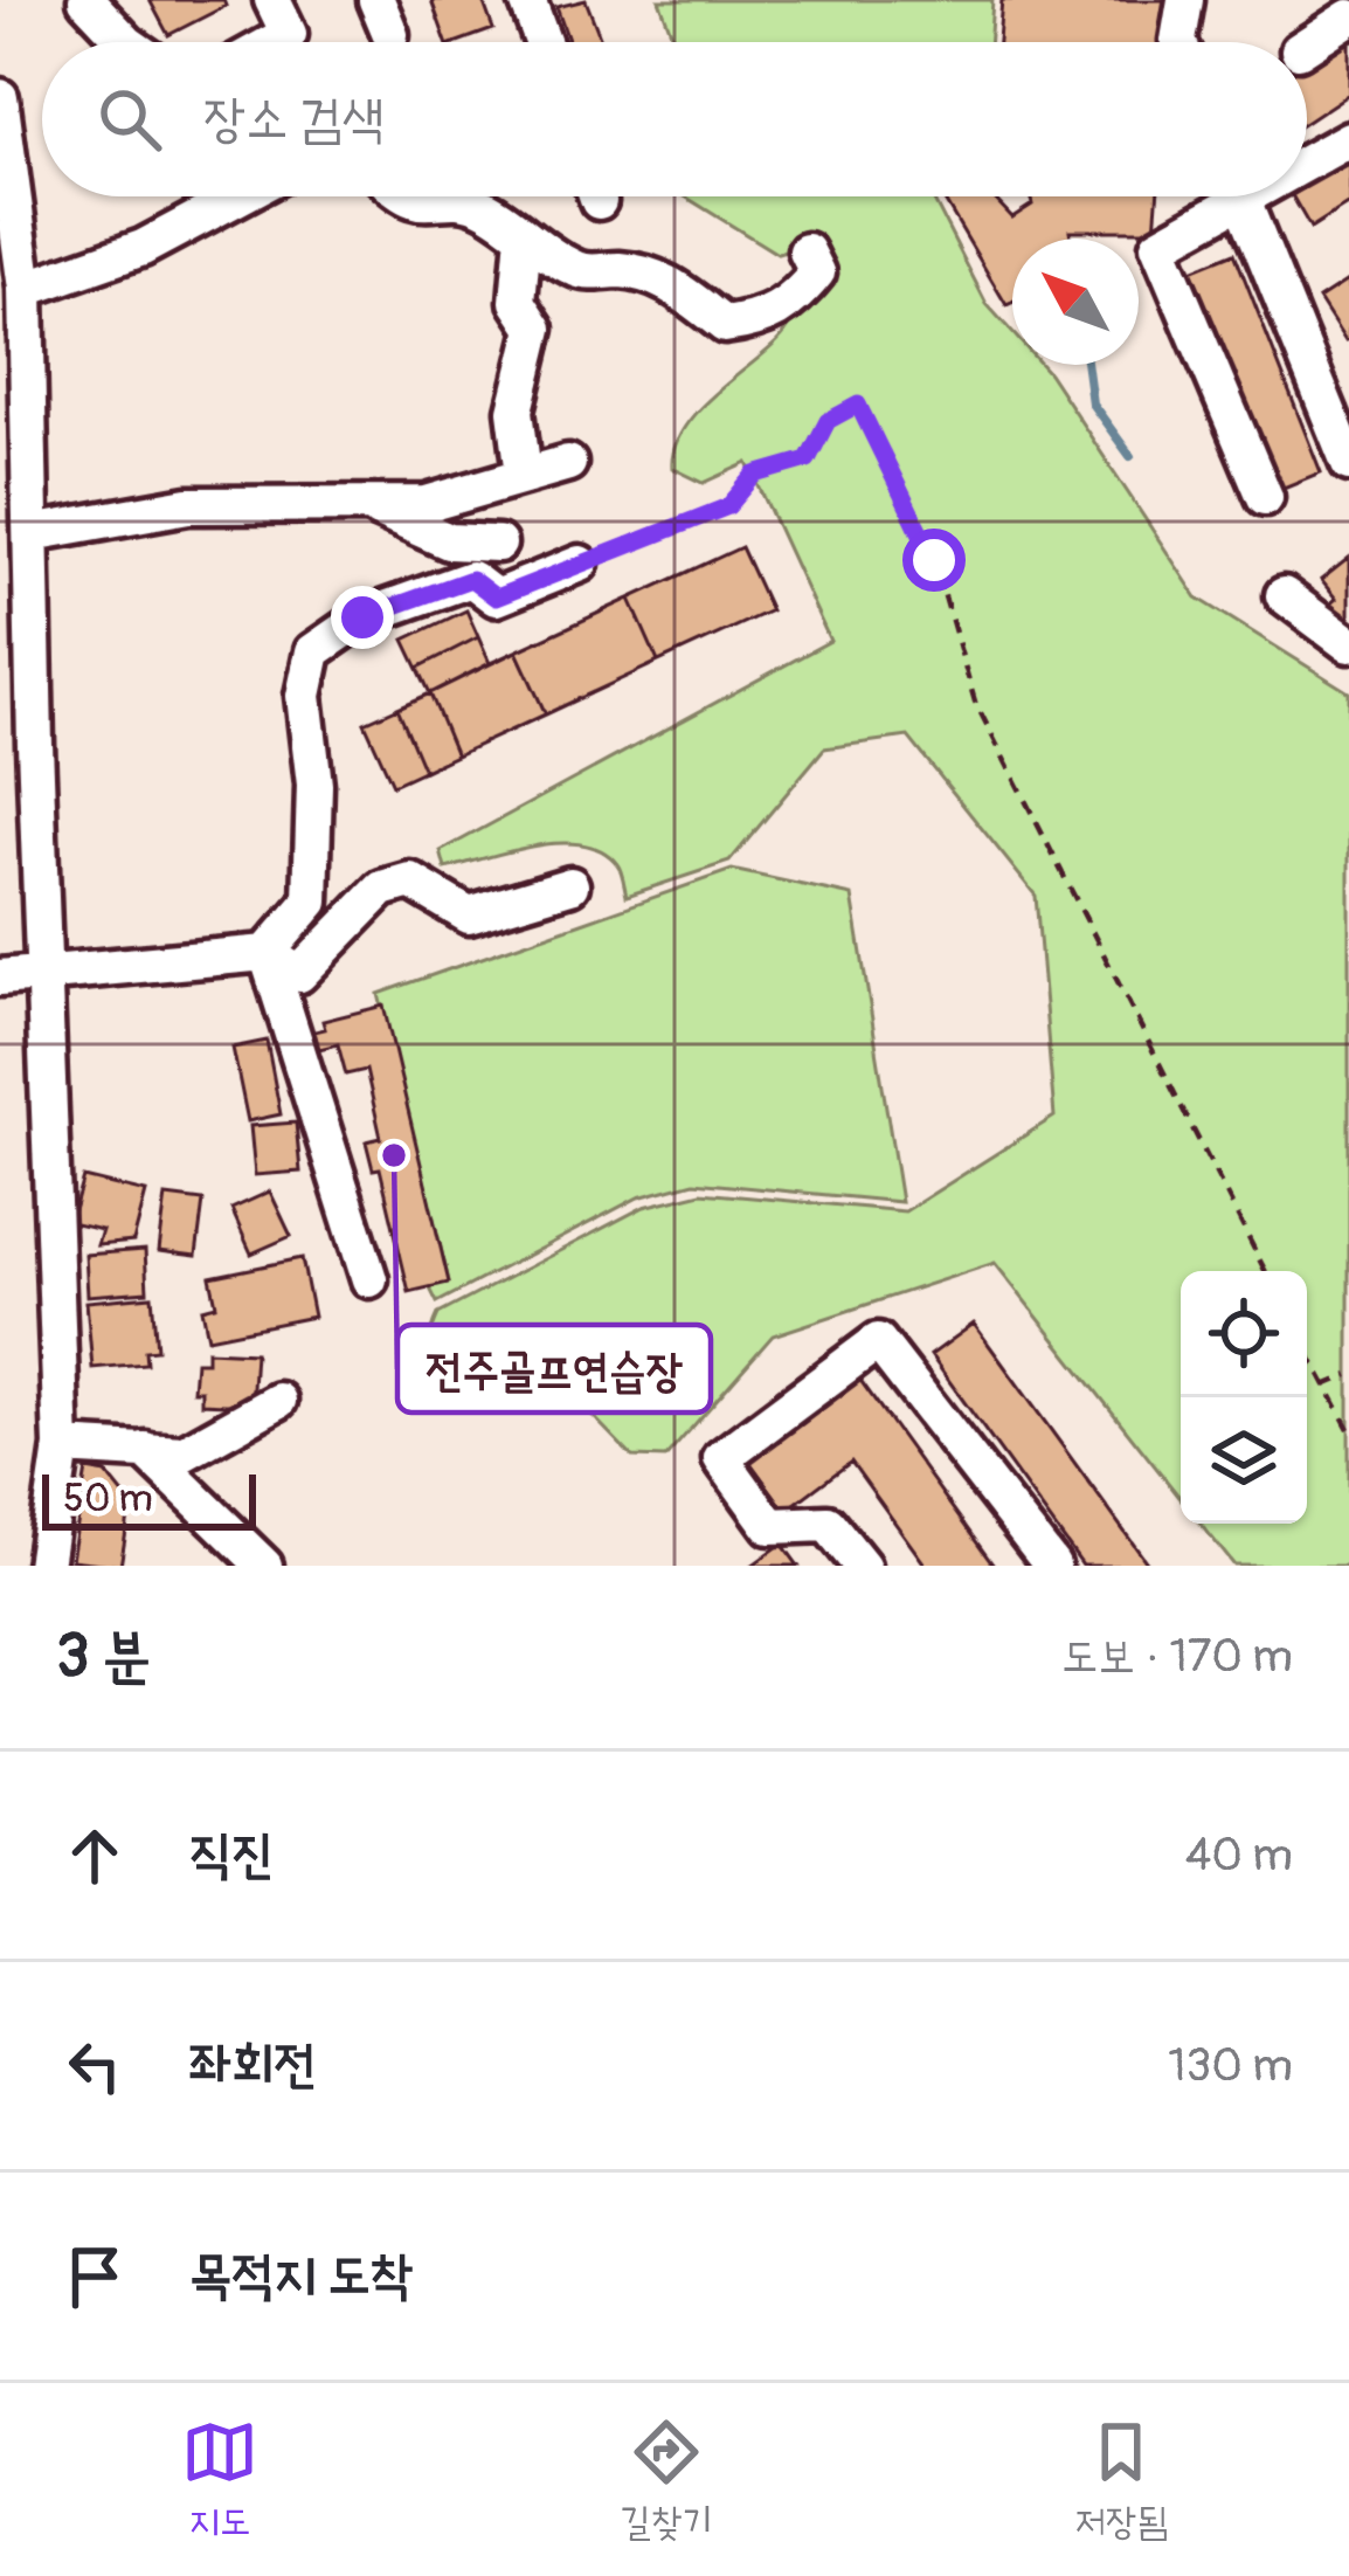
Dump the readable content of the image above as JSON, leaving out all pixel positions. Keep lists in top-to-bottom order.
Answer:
{
  "places": ["전주골프연습장"],
  "scale_bar": "50 m",
  "north": "top left",
  "page": {
    "search": "장소 검색",
    "scale": "50 m",
    "heading": ["3 분", "도보 · 170 m"],
    "list": [
      ["직진", "40 m"],
      ["좌회전", "130 m"],
      "목적지 도착"
    ],
    "nav": ["지도", "길찾기", "저장됨"]
  }
}
